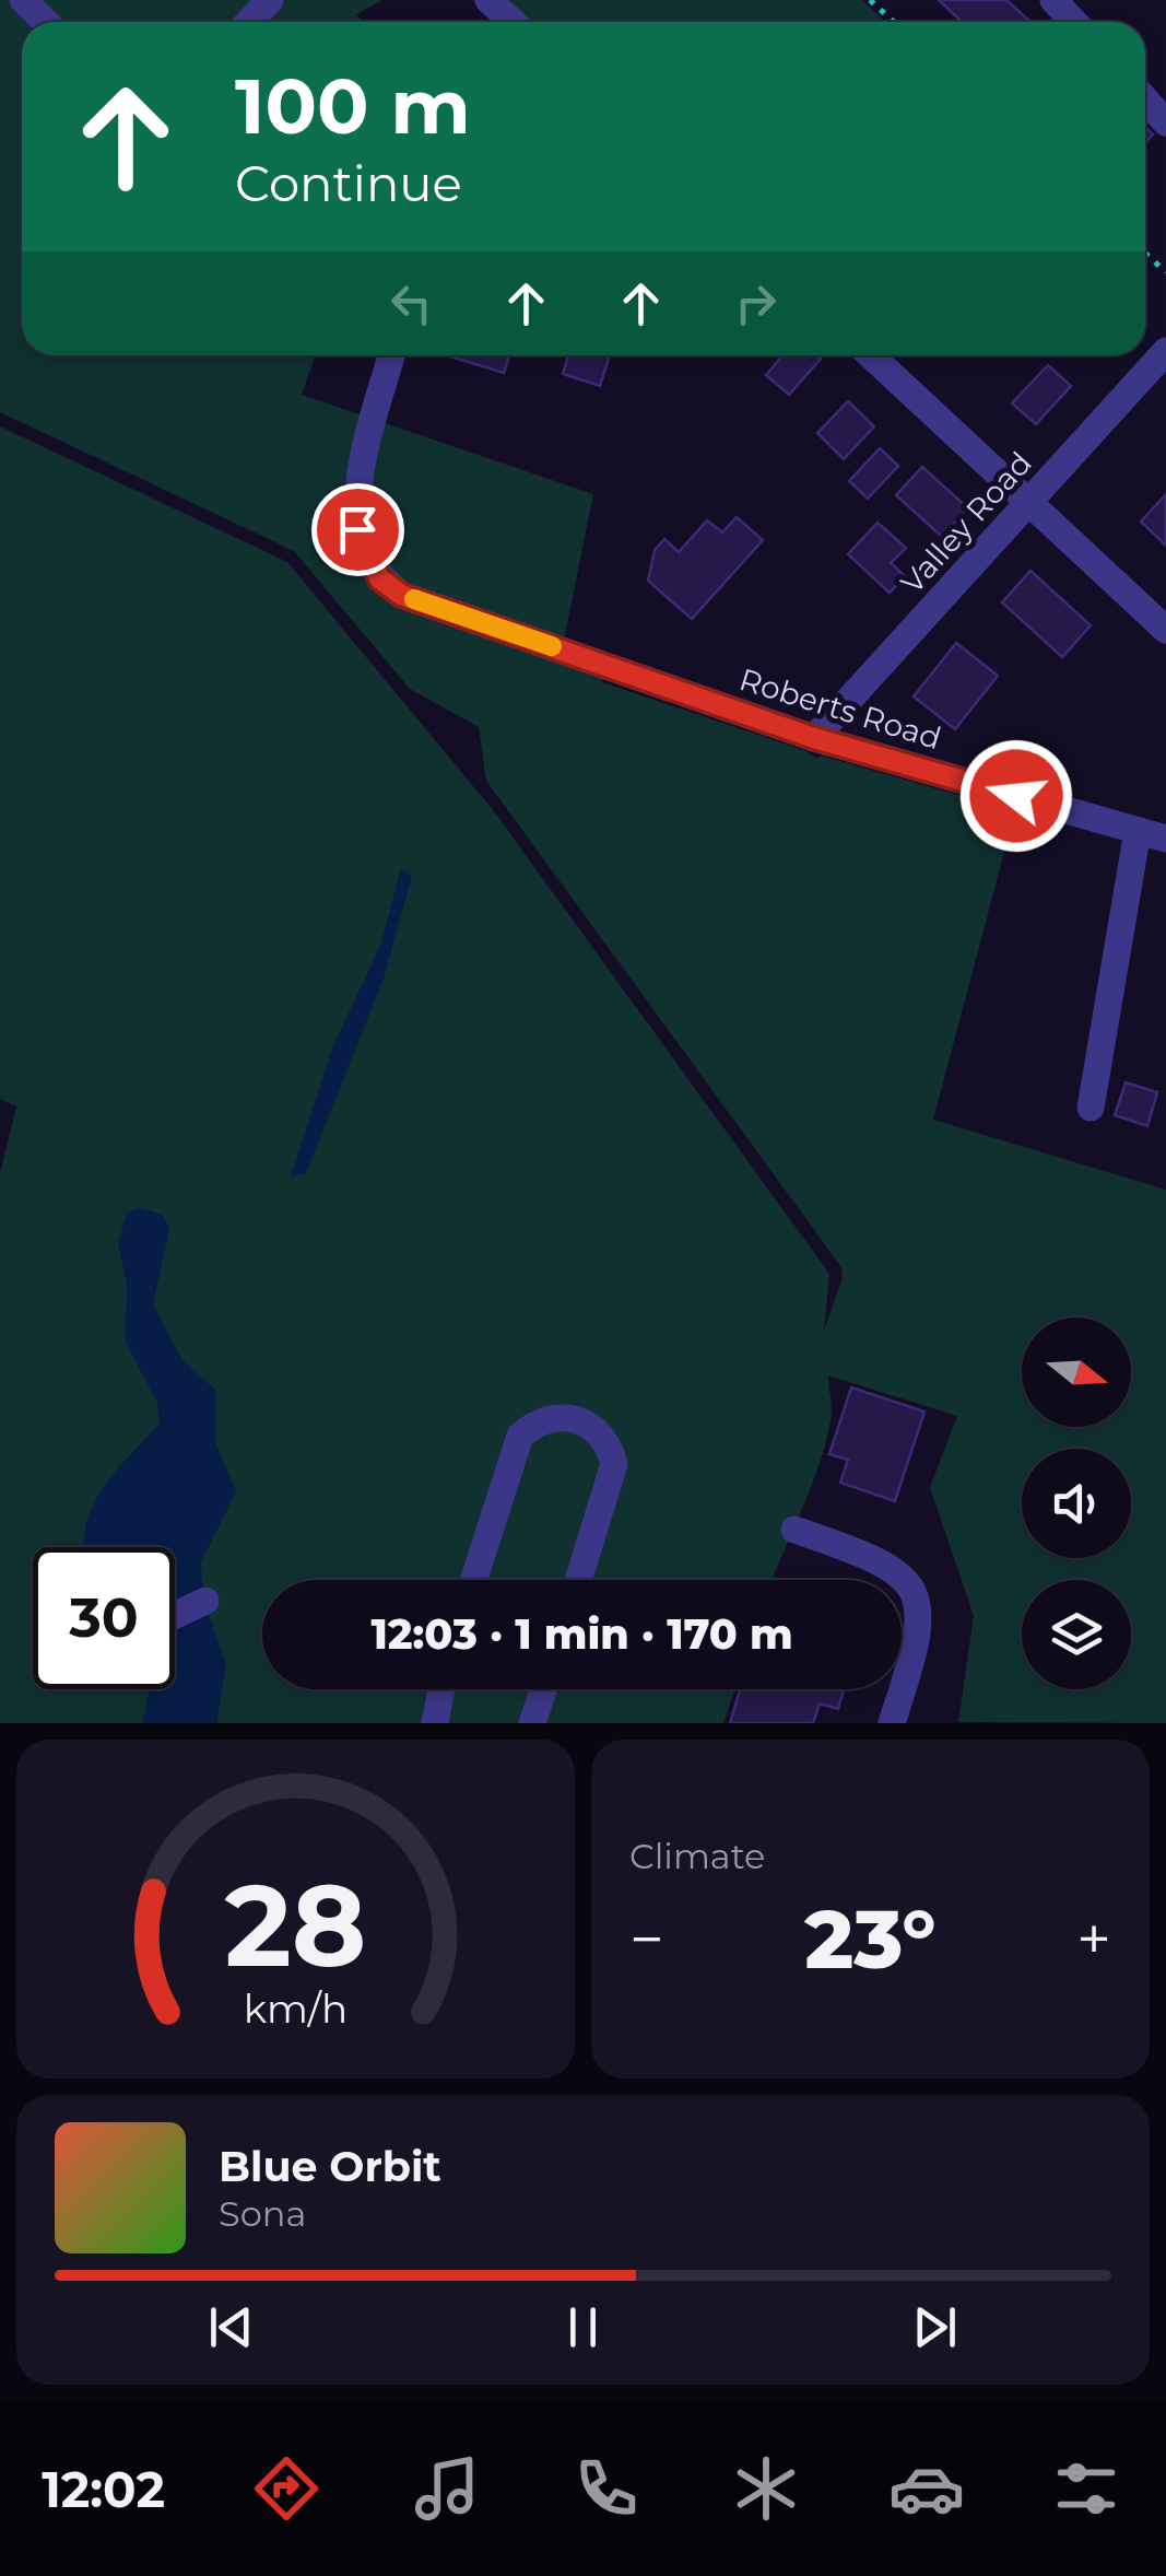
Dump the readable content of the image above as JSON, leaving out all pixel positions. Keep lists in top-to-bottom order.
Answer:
{
  "streets": {
    "street": ["Valley Road", "Roberts Road"]
  },
  "crossings": [
    ["Valley Road", "Roberts Road"]
  ],
  "north": "right",
  "page": {
    "turn": ["100 m", "Continue"],
    "limit": "30",
    "trip": "12:03 · 1 min · 170 m",
    "tile": "Climate",
    "heat": ["−", "23°", "+"],
    "song": ["Blue Orbit", "Sona"],
    "tabs": "12:02",
    "gauge": ["28", "km/h"]
  }
}
